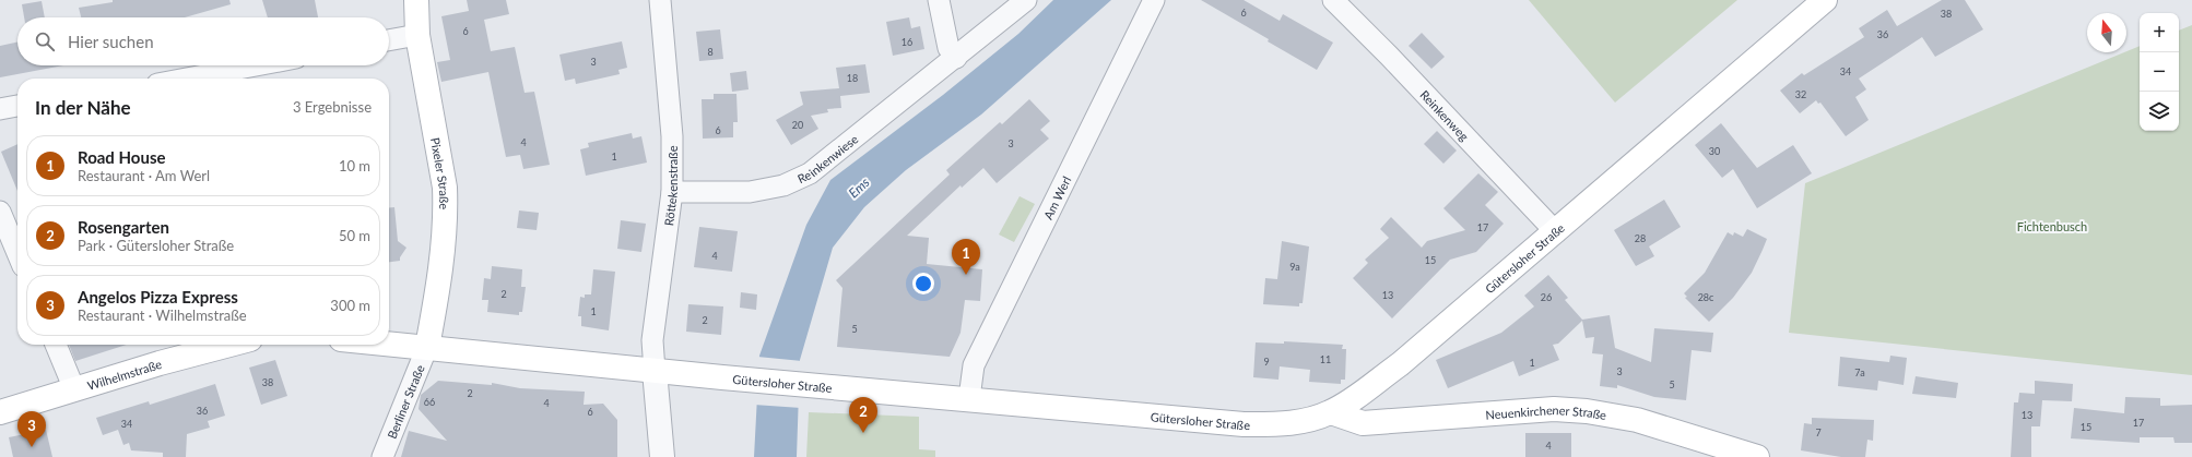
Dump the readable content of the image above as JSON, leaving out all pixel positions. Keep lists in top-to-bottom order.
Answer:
{
  "streets": {
    "main road": [
      "Pixeler Straße",
      "Gütersloher Straße",
      "Wilhelmstraße",
      "Neuenkirchener Straße"
    ],
    "street": [
      "Reinkenweg",
      "Reinkenwiese",
      "Röttekenstraße",
      "Am Werl",
      "Berliner Straße"
    ]
  },
  "crossings": [
    ["Reinkenweg", "Gütersloher Straße"],
    ["Reinkenwiese", "Röttekenstraße"],
    ["Pixeler Straße", "Gütersloher Straße"],
    ["Pixeler Straße", "Berliner Straße"],
    ["Röttekenstraße", "Gütersloher Straße"],
    ["Am Werl", "Gütersloher Straße"],
    ["Gütersloher Straße", "Berliner Straße"],
    ["Gütersloher Straße", "Neuenkirchener Straße"]
  ],
  "water": ["Ems"],
  "parks": ["Fichtenbusch"],
  "house_numbers": [
    "6",
    "38",
    "6",
    "36",
    "16",
    "8",
    "3",
    "34",
    "18",
    "32",
    "20",
    "6",
    "4",
    "3",
    "30",
    "1",
    "17",
    "28",
    "4",
    "15",
    "9a",
    "2",
    "13",
    "26",
    "28c",
    "1",
    "2",
    "5",
    "11",
    "9",
    "1",
    "3",
    "7a",
    "38",
    "5",
    "2",
    "66",
    "4",
    "36",
    "6",
    "13",
    "17",
    "34",
    "15",
    "7",
    "4"
  ],
  "north": "top",
  "page": {
    "map_buttons": ["+", "−"],
    "search": "Hier suchen",
    "heading": ["In der Nähe", "3 Ergebnisse"],
    "list": [
      {
        "mark": "1",
        "name": "Road House",
        "note": "Restaurant · Am Werl",
        "value": "10 m"
      },
      {
        "mark": "2",
        "name": "Rosengarten",
        "note": "Park · Gütersloher Straße",
        "value": "50 m"
      },
      {
        "mark": "3",
        "name": "Angelos Pizza Express",
        "note": "Restaurant · Wilhelmstraße",
        "value": "300 m"
      }
    ],
    "pins": ["1", "2", "3"]
  }
}
